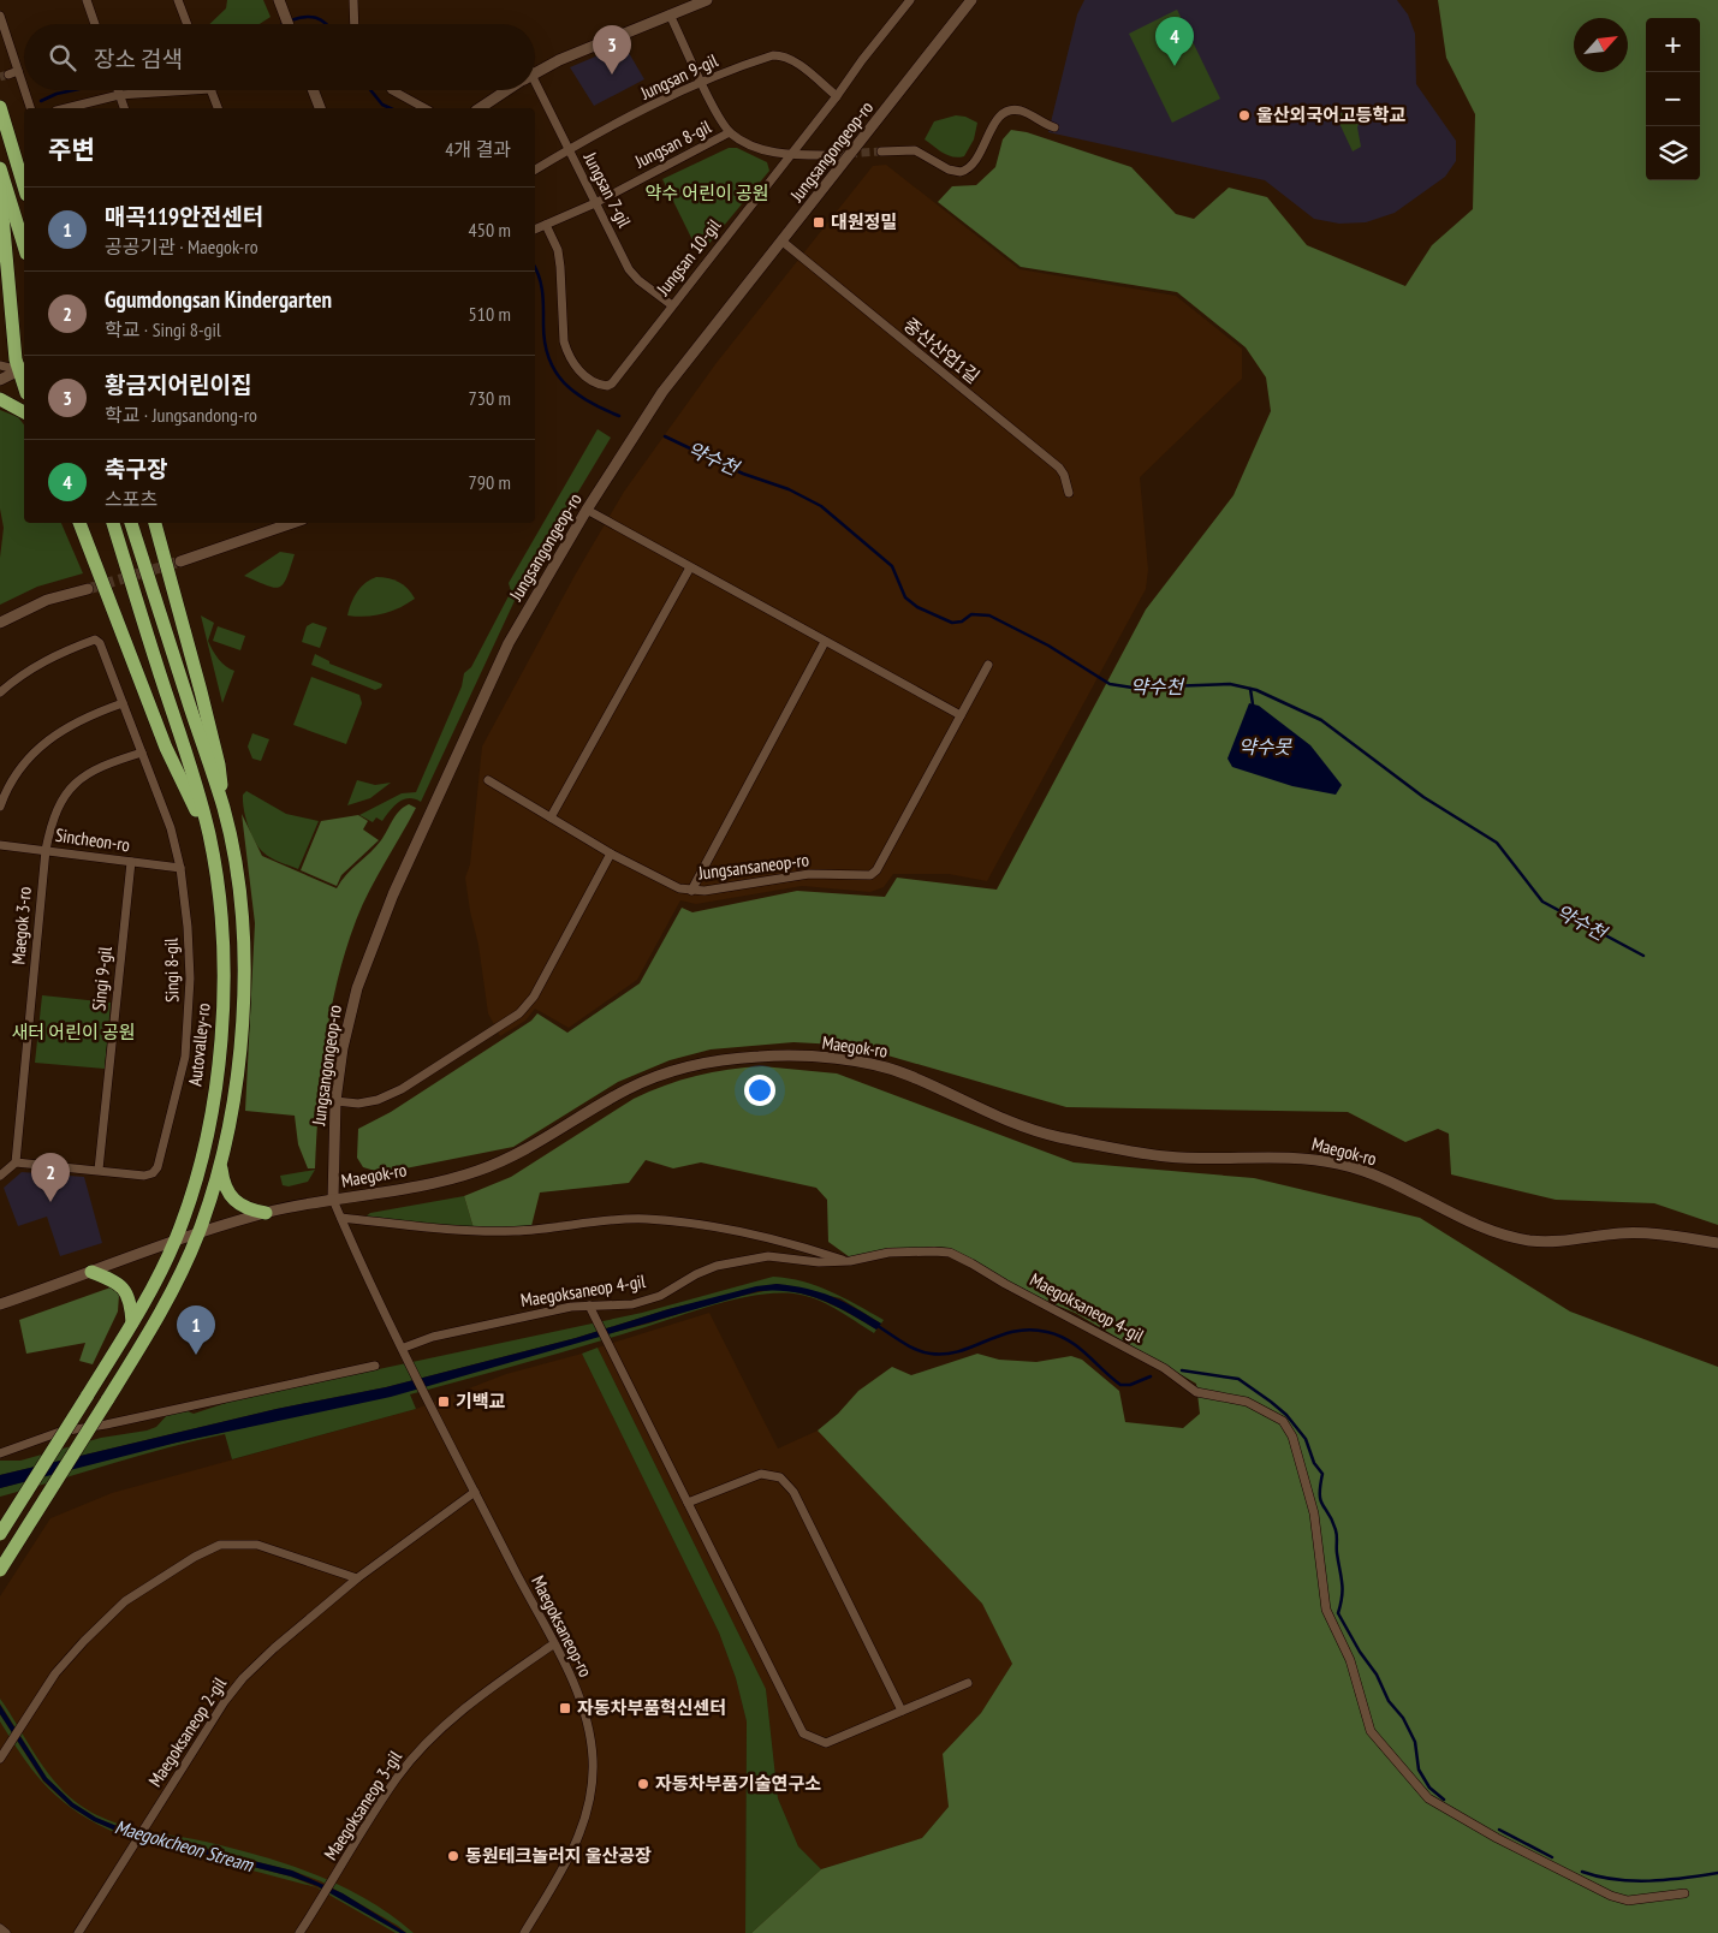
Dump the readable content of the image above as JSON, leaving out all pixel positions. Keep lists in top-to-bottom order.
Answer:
{
  "streets": {
    "highway": ["Autovalley-ro"],
    "street": [
      "Jungsan 9-gil",
      "Jungsan 8-gil",
      "Jungsangongeop-ro",
      "Jungsan 7-gil",
      "Jungsan 10-gil",
      "중산산업1길",
      "Sincheon-ro",
      "Jungsansaneop-ro",
      "Maegok 3-ro",
      "Singi 8-gil",
      "Singi 9-gil",
      "Maegok-ro",
      "Maegoksaneop 4-gil",
      "Maegoksaneop-ro",
      "Maegoksaneop 2-gil",
      "Maegoksaneop 3-gil"
    ]
  },
  "crossings": [
    ["Jungsan 9-gil", "Jungsan 7-gil"],
    ["Jungsan 9-gil", "Jungsan 10-gil"],
    ["Jungsan 8-gil", "Jungsan 7-gil"],
    ["Jungsan 8-gil", "Jungsan 10-gil"],
    ["Jungsangongeop-ro", "중산산업1길"],
    ["Jungsangongeop-ro", "Maegok-ro"],
    ["Jungsan 7-gil", "Jungsan 10-gil"],
    ["Sincheon-ro", "Maegok 3-ro"],
    ["Sincheon-ro", "Singi 8-gil"],
    ["Sincheon-ro", "Singi 9-gil"],
    ["Maegok 3-ro", "Singi 8-gil"],
    ["Singi 8-gil", "Singi 9-gil"],
    ["Autovalley-ro", "Maegok-ro"],
    ["Maegoksaneop 4-gil", "Maegoksaneop-ro"],
    ["Maegoksaneop-ro", "Maegoksaneop 2-gil"],
    ["Maegoksaneop-ro", "Maegoksaneop 3-gil"]
  ],
  "water": ["약수천", "약수못", "Maegokcheon Stream"],
  "parks": ["약수 어린이 공원", "새터 어린이 공원"],
  "places": {
    "other": ["울산외국어고등학교", "자동차부품기술연구소", "동원테크놀러지 울산공장"],
    "transit": ["대원정밀", "기백교", "자동차부품혁신센터"]
  },
  "north": "top right",
  "page": {
    "pins": [
      "4",
      "3",
      "2",
      "1"
    ],
    "map_buttons": ["+", "−"],
    "search": "장소 검색",
    "heading": ["주변", "4개 결과"],
    "list": [
      {
        "mark": "1",
        "name": "매곡119안전센터",
        "note": "공공기관 · Maegok-ro",
        "value": "450 m"
      },
      {
        "mark": "2",
        "name": "Ggumdongsan Kindergarten",
        "note": "학교 · Singi 8-gil",
        "value": "510 m"
      },
      {
        "mark": "3",
        "name": "황금지어린이집",
        "note": "학교 · Jungsandong-ro",
        "value": "730 m"
      },
      {
        "mark": "4",
        "name": "축구장",
        "note": "스포츠",
        "value": "790 m"
      }
    ]
  }
}
